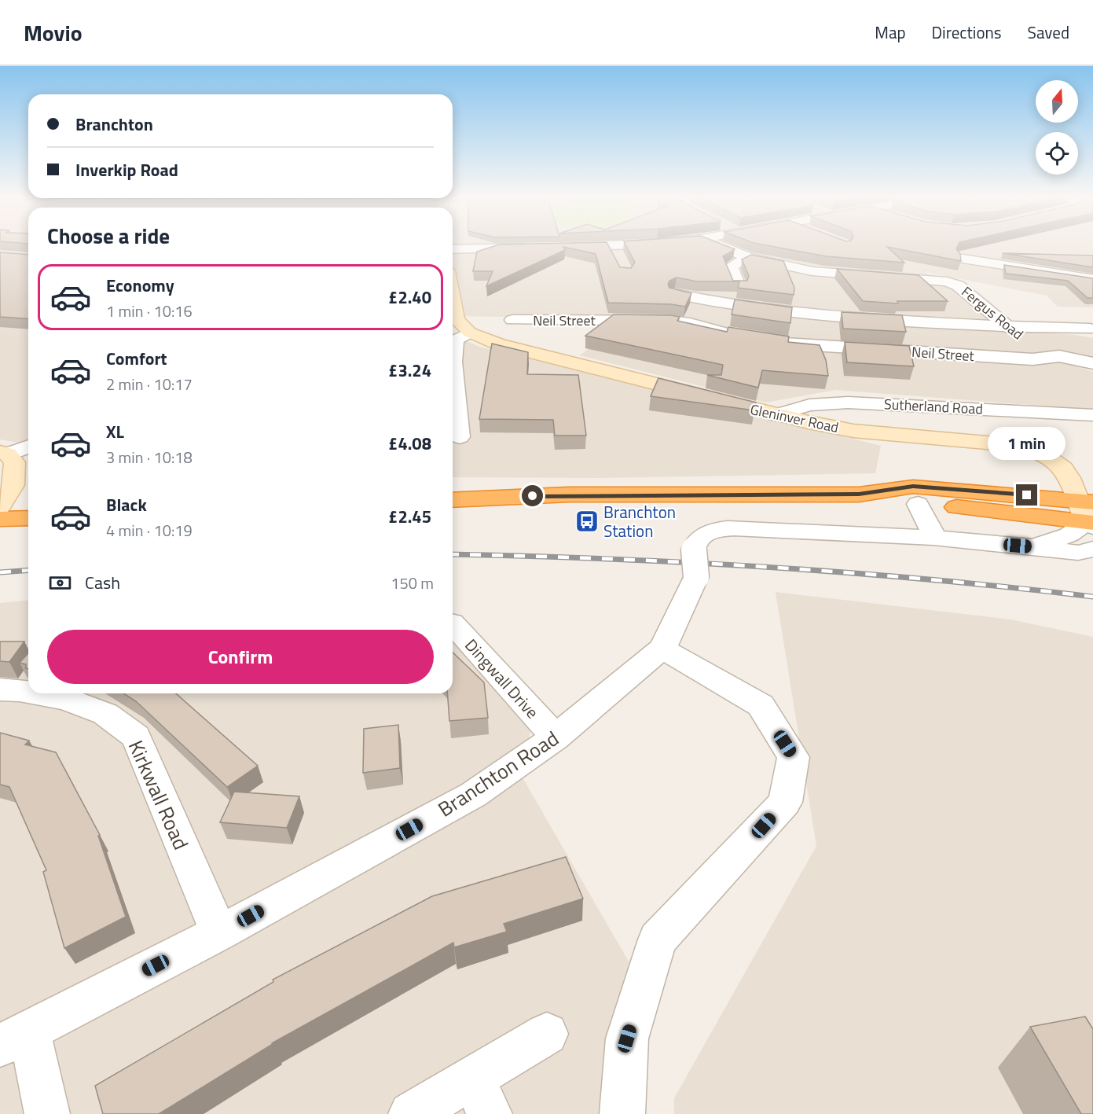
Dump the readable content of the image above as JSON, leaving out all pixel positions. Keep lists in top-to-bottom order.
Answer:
{
  "streets": {
    "street": [
      "Fergus Road",
      "Neil Street",
      "Sutherland Road",
      "Gleninver Road",
      "Dingwall Drive",
      "Branchton Road",
      "Kirkwall Road"
    ]
  },
  "crossings": [
    ["Fergus Road", "Neil Street"],
    ["Sutherland Road", "Gleninver Road"],
    ["Dingwall Drive", "Branchton Road"],
    ["Branchton Road", "Kirkwall Road"]
  ],
  "places": {
    "bus stop": ["Branchton Station"]
  },
  "north": "top",
  "page": {
    "header": "Movio",
    "nav": ["Map", "Directions", "Saved"],
    "banner": ["Branchton", "Inverkip Road"],
    "heading": "Choose a ride",
    "list": [
      {
        "name": "Economy",
        "note": "1 min · 10:16",
        "value": "£2.40"
      },
      {
        "name": "Comfort",
        "note": "2 min · 10:17",
        "value": "£3.24"
      },
      {
        "name": "XL",
        "note": "3 min · 10:18",
        "value": "£4.08"
      },
      {
        "name": "Black",
        "note": "4 min · 10:19",
        "value": "£2.45"
      }
    ],
    "bubble": "1 min",
    "pay": ["Cash", "150 m"],
    "buttons": "Confirm"
  }
}
